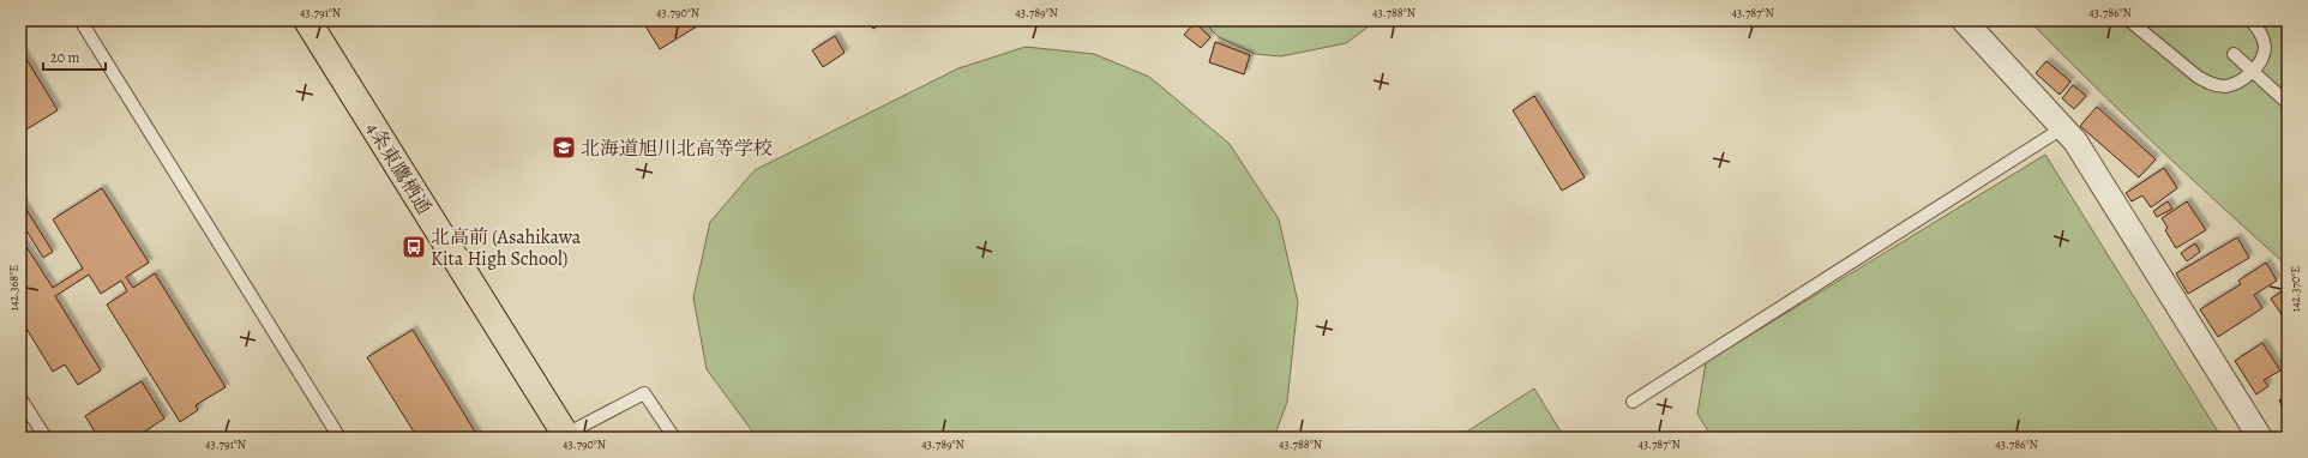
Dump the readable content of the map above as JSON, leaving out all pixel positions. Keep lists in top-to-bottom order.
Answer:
{
  "streets": {
    "highway": ["4条東鷹栖通"]
  },
  "places": {
    "school or university": ["北海道旭川北高等学校"],
    "bus stop": ["北高前 (Asahikawa Kita High School)"]
  },
  "scale_bar": "20 m",
  "coordinates": [
    "43.791°N",
    "43.790°N",
    "43.789°N",
    "43.788°N",
    "43.787°N",
    "43.786°N",
    "142.368°E",
    "142.370°E"
  ]
}
